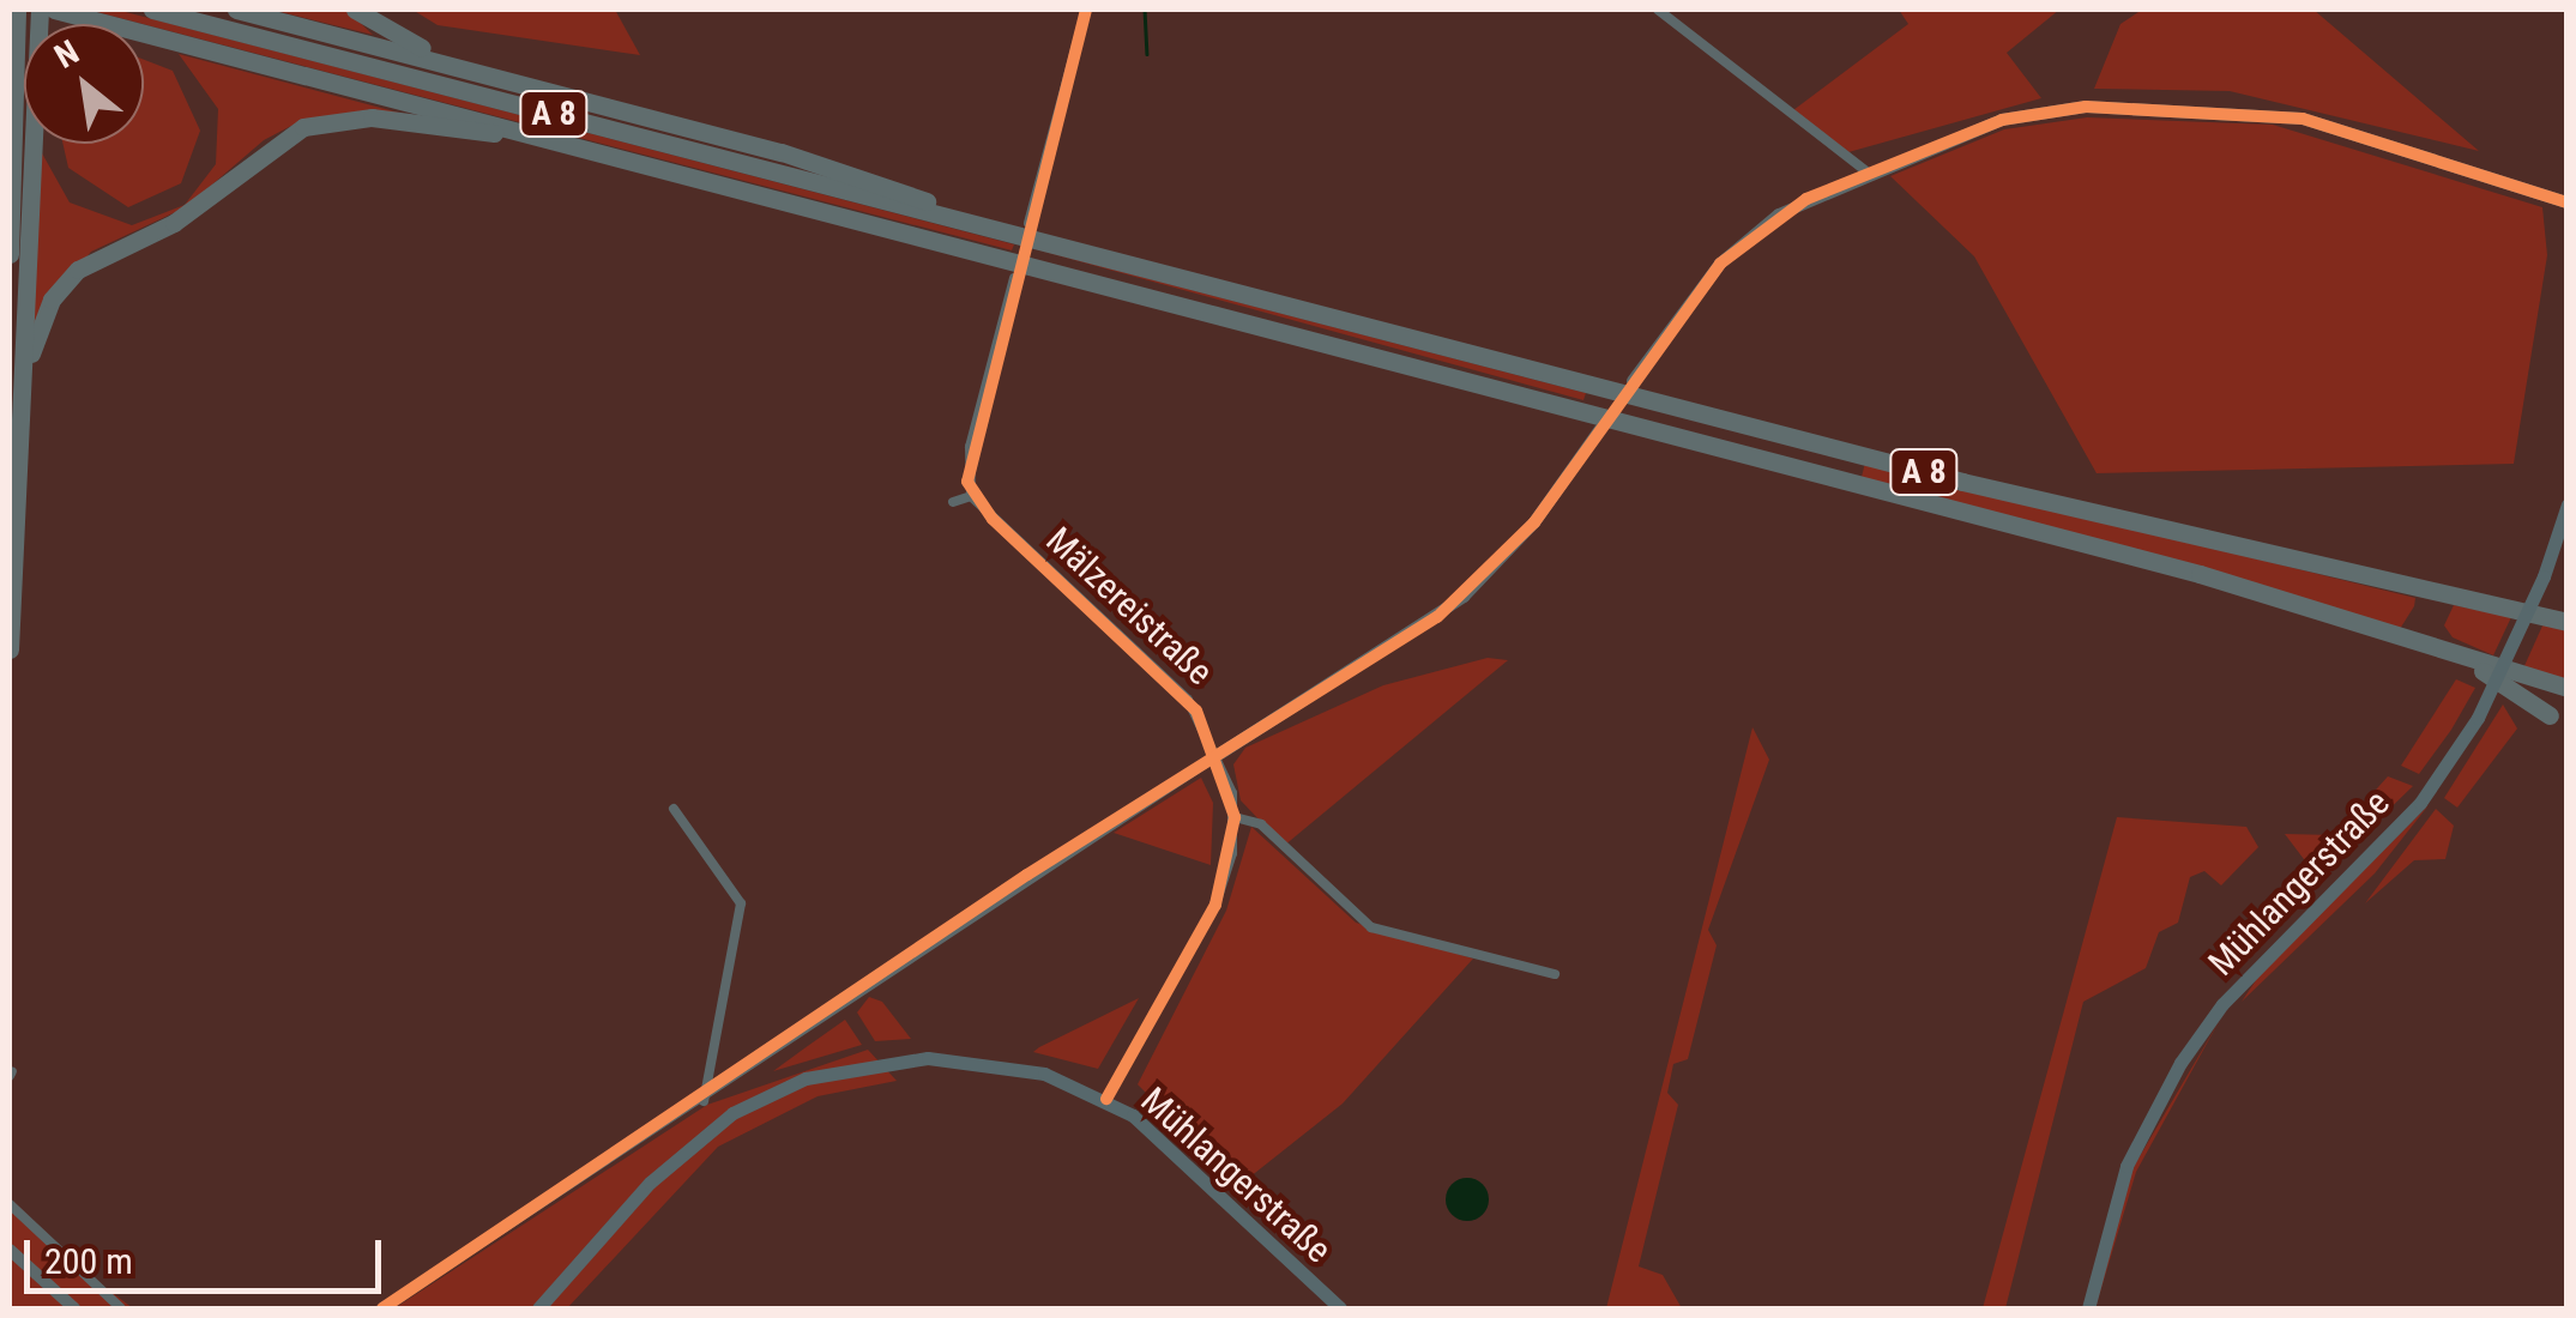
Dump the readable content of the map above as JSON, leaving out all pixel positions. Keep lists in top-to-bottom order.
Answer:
{
  "streets": {
    "highway": ["A 8"],
    "main road": ["Mühlangerstraße"],
    "street": ["Mälzereistraße"]
  },
  "crossings": [
    ["Mälzereistraße", "Mühlangerstraße"]
  ],
  "scale_bar": "200 m",
  "north": "top left"
}
